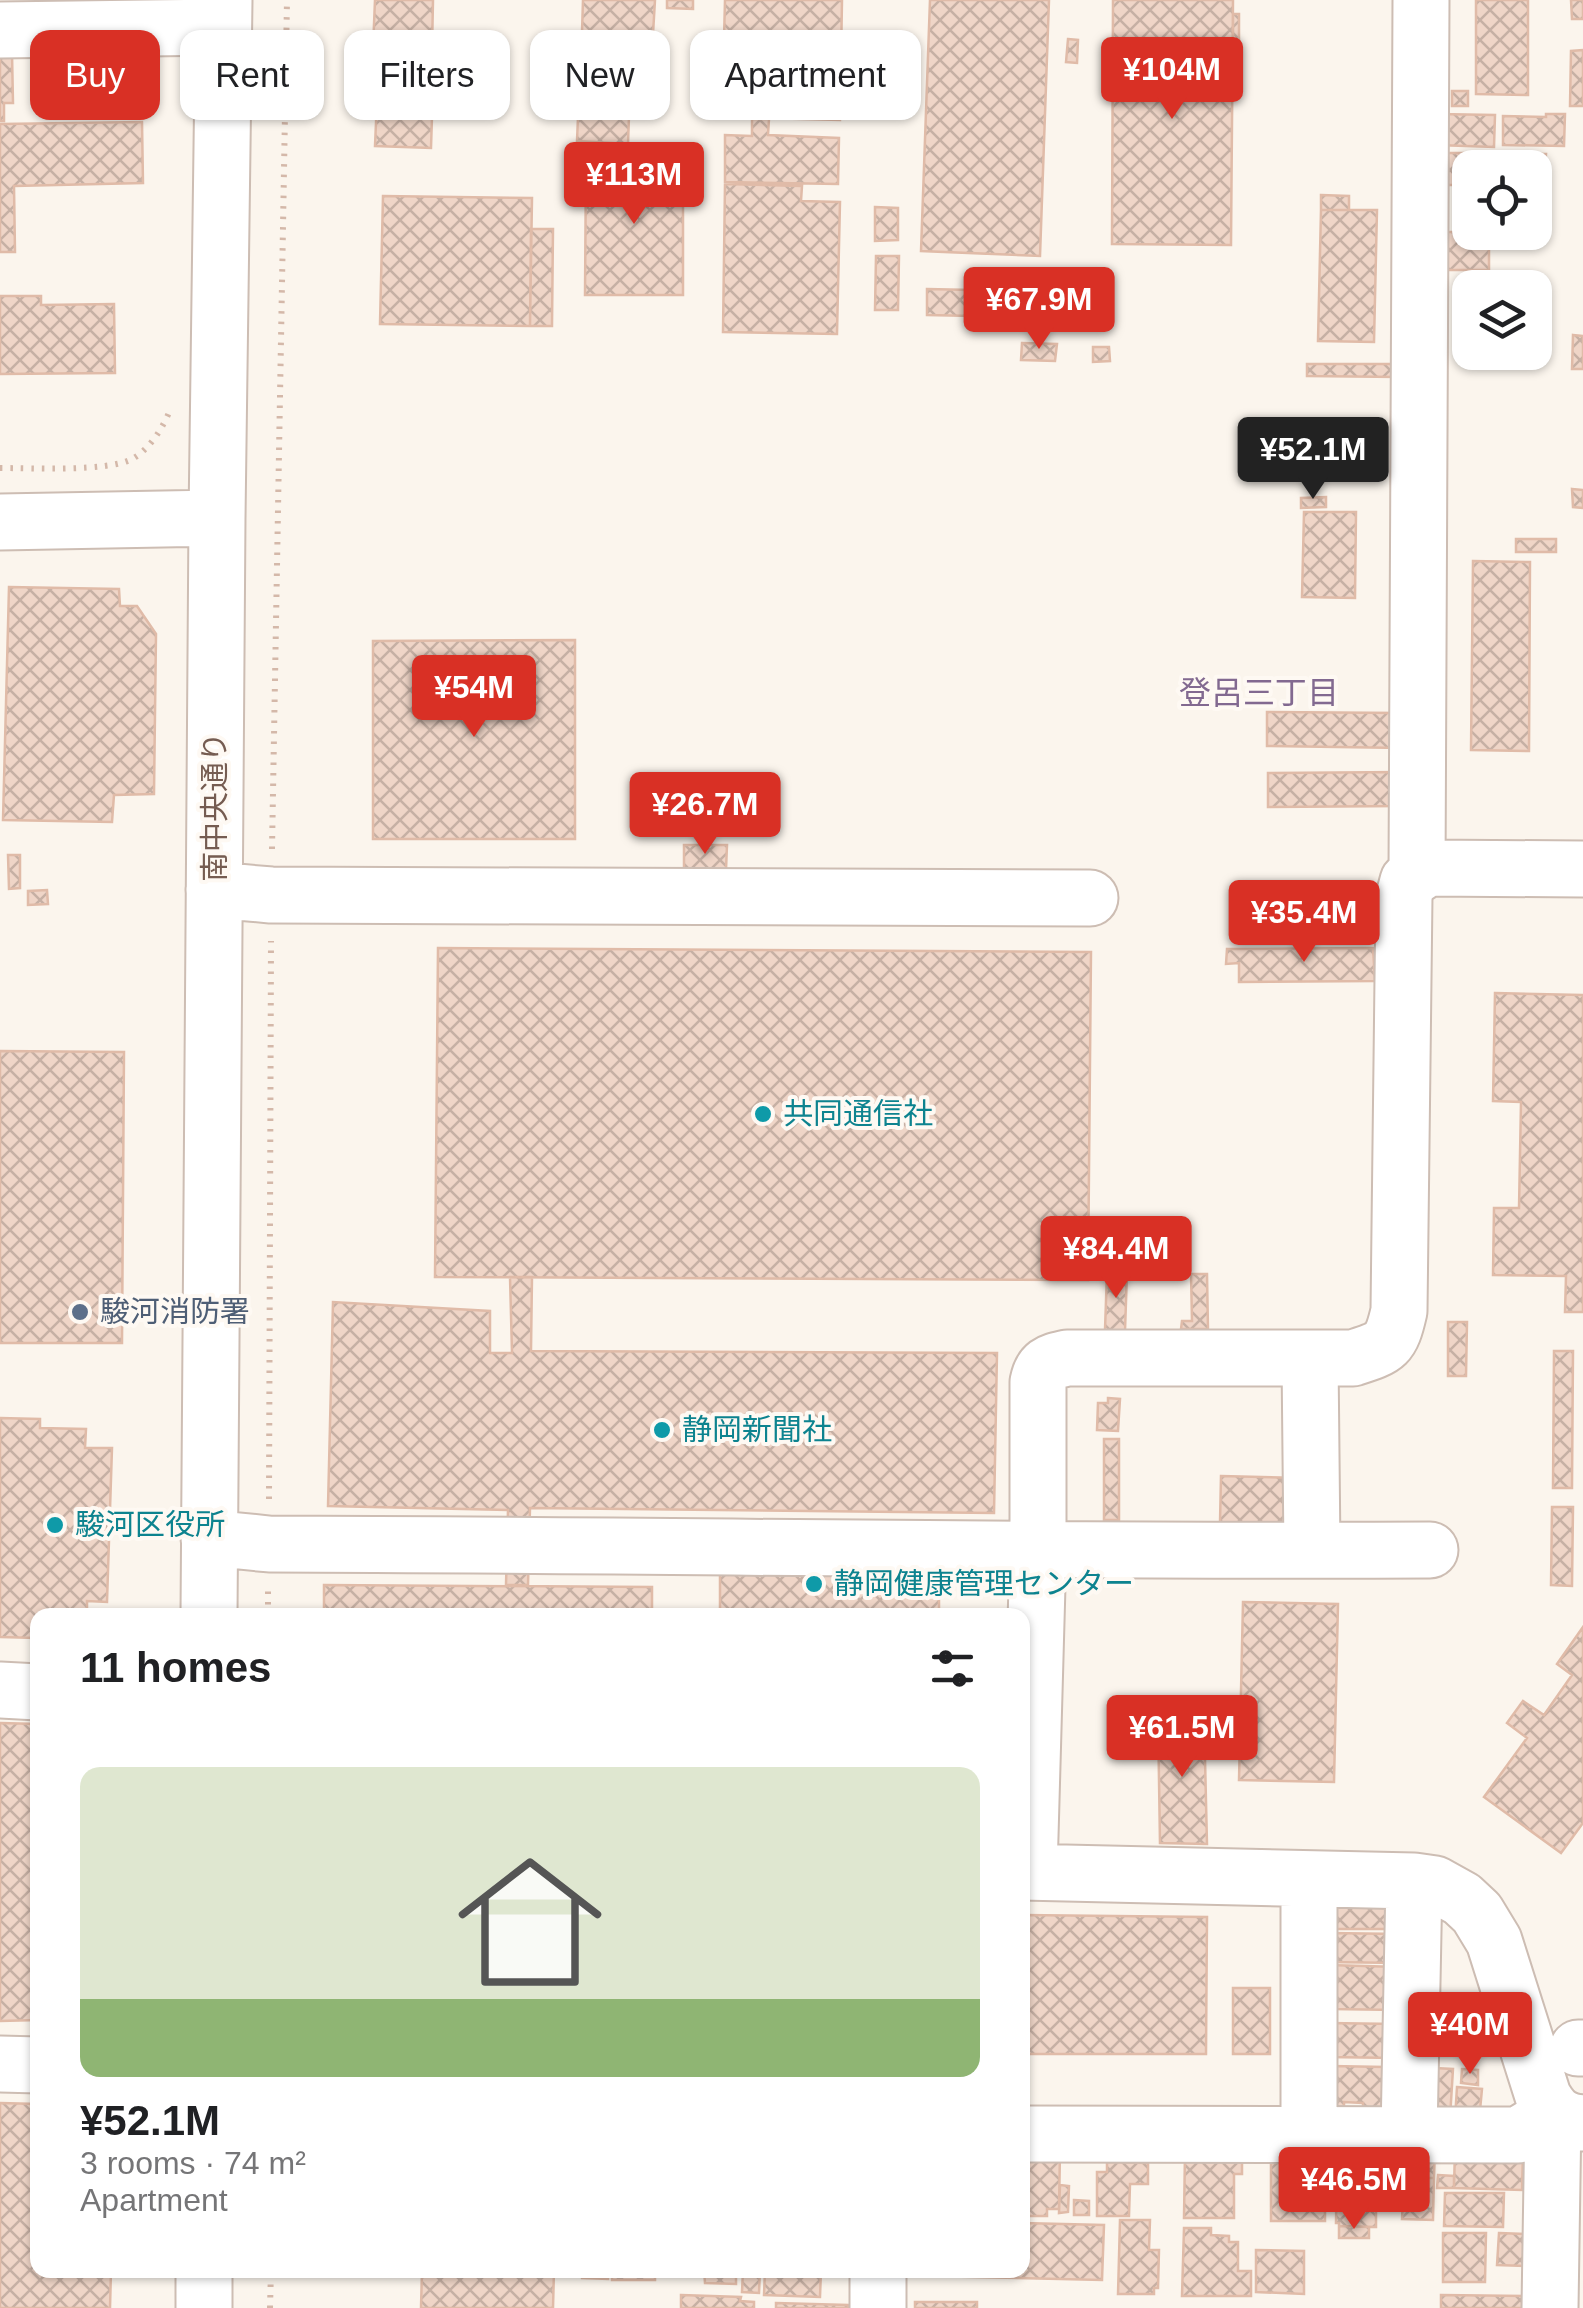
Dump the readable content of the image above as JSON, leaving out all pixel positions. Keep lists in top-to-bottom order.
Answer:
{
  "streets": {
    "street": ["南中央通り"]
  },
  "districts": ["登呂三丁目"],
  "places": [
    "共同通信社",
    "駿河消防署",
    "静岡新聞社",
    "駿河区役所",
    "静岡健康管理センター"
  ],
  "page": {
    "chip": [
      "Buy",
      "Rent",
      "Filters",
      "New",
      "Apartment"
    ],
    "price": [
      "¥104M",
      "¥113M",
      "¥67.9M",
      "¥52.1M",
      "¥54M",
      "¥26.7M",
      "¥35.4M",
      "¥84.4M",
      "¥61.5M",
      "¥40M",
      "¥46.5M"
    ],
    "heading": "11 homes",
    "list": [
      {
        "name": "¥52.1M",
        "note": "3 rooms · 74 m² · Apartment"
      }
    ]
  }
}
